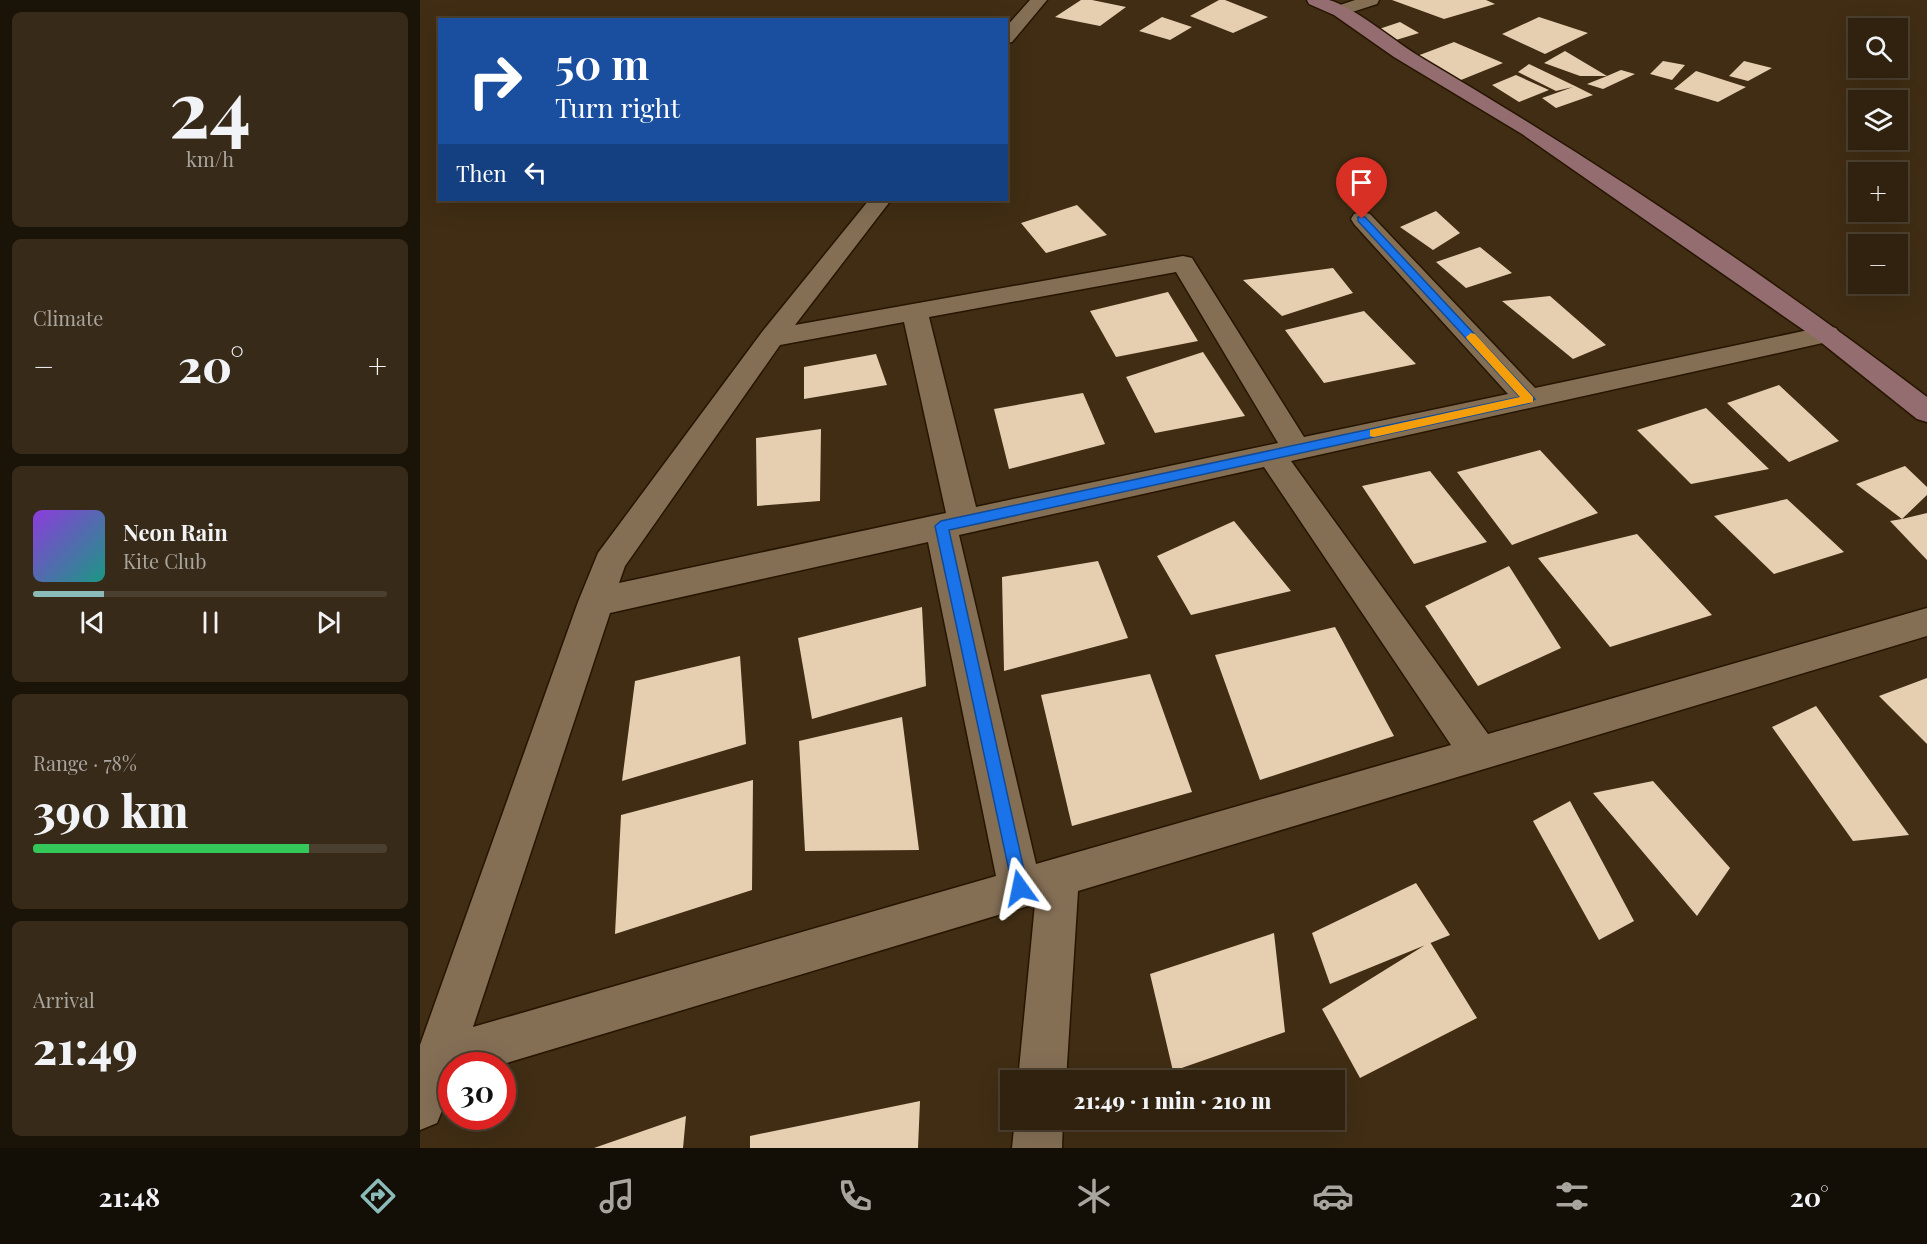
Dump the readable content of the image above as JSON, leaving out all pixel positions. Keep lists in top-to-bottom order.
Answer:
{
  "page": {
    "tile": [
      ["24", "km/h"],
      "Climate",
      ["Range · 78%", "390 km"],
      ["Arrival", "21:49"]
    ],
    "map_buttons": ["+", "−"],
    "turn": ["50 m", "Turn right"],
    "then": "Then",
    "heat": ["−", "20°", "+"],
    "song": ["Neon Rain", "Kite Club"],
    "limit": "30",
    "trip": "21:49 · 1 min · 210 m",
    "tabs": ["21:48", "20°"]
  }
}
